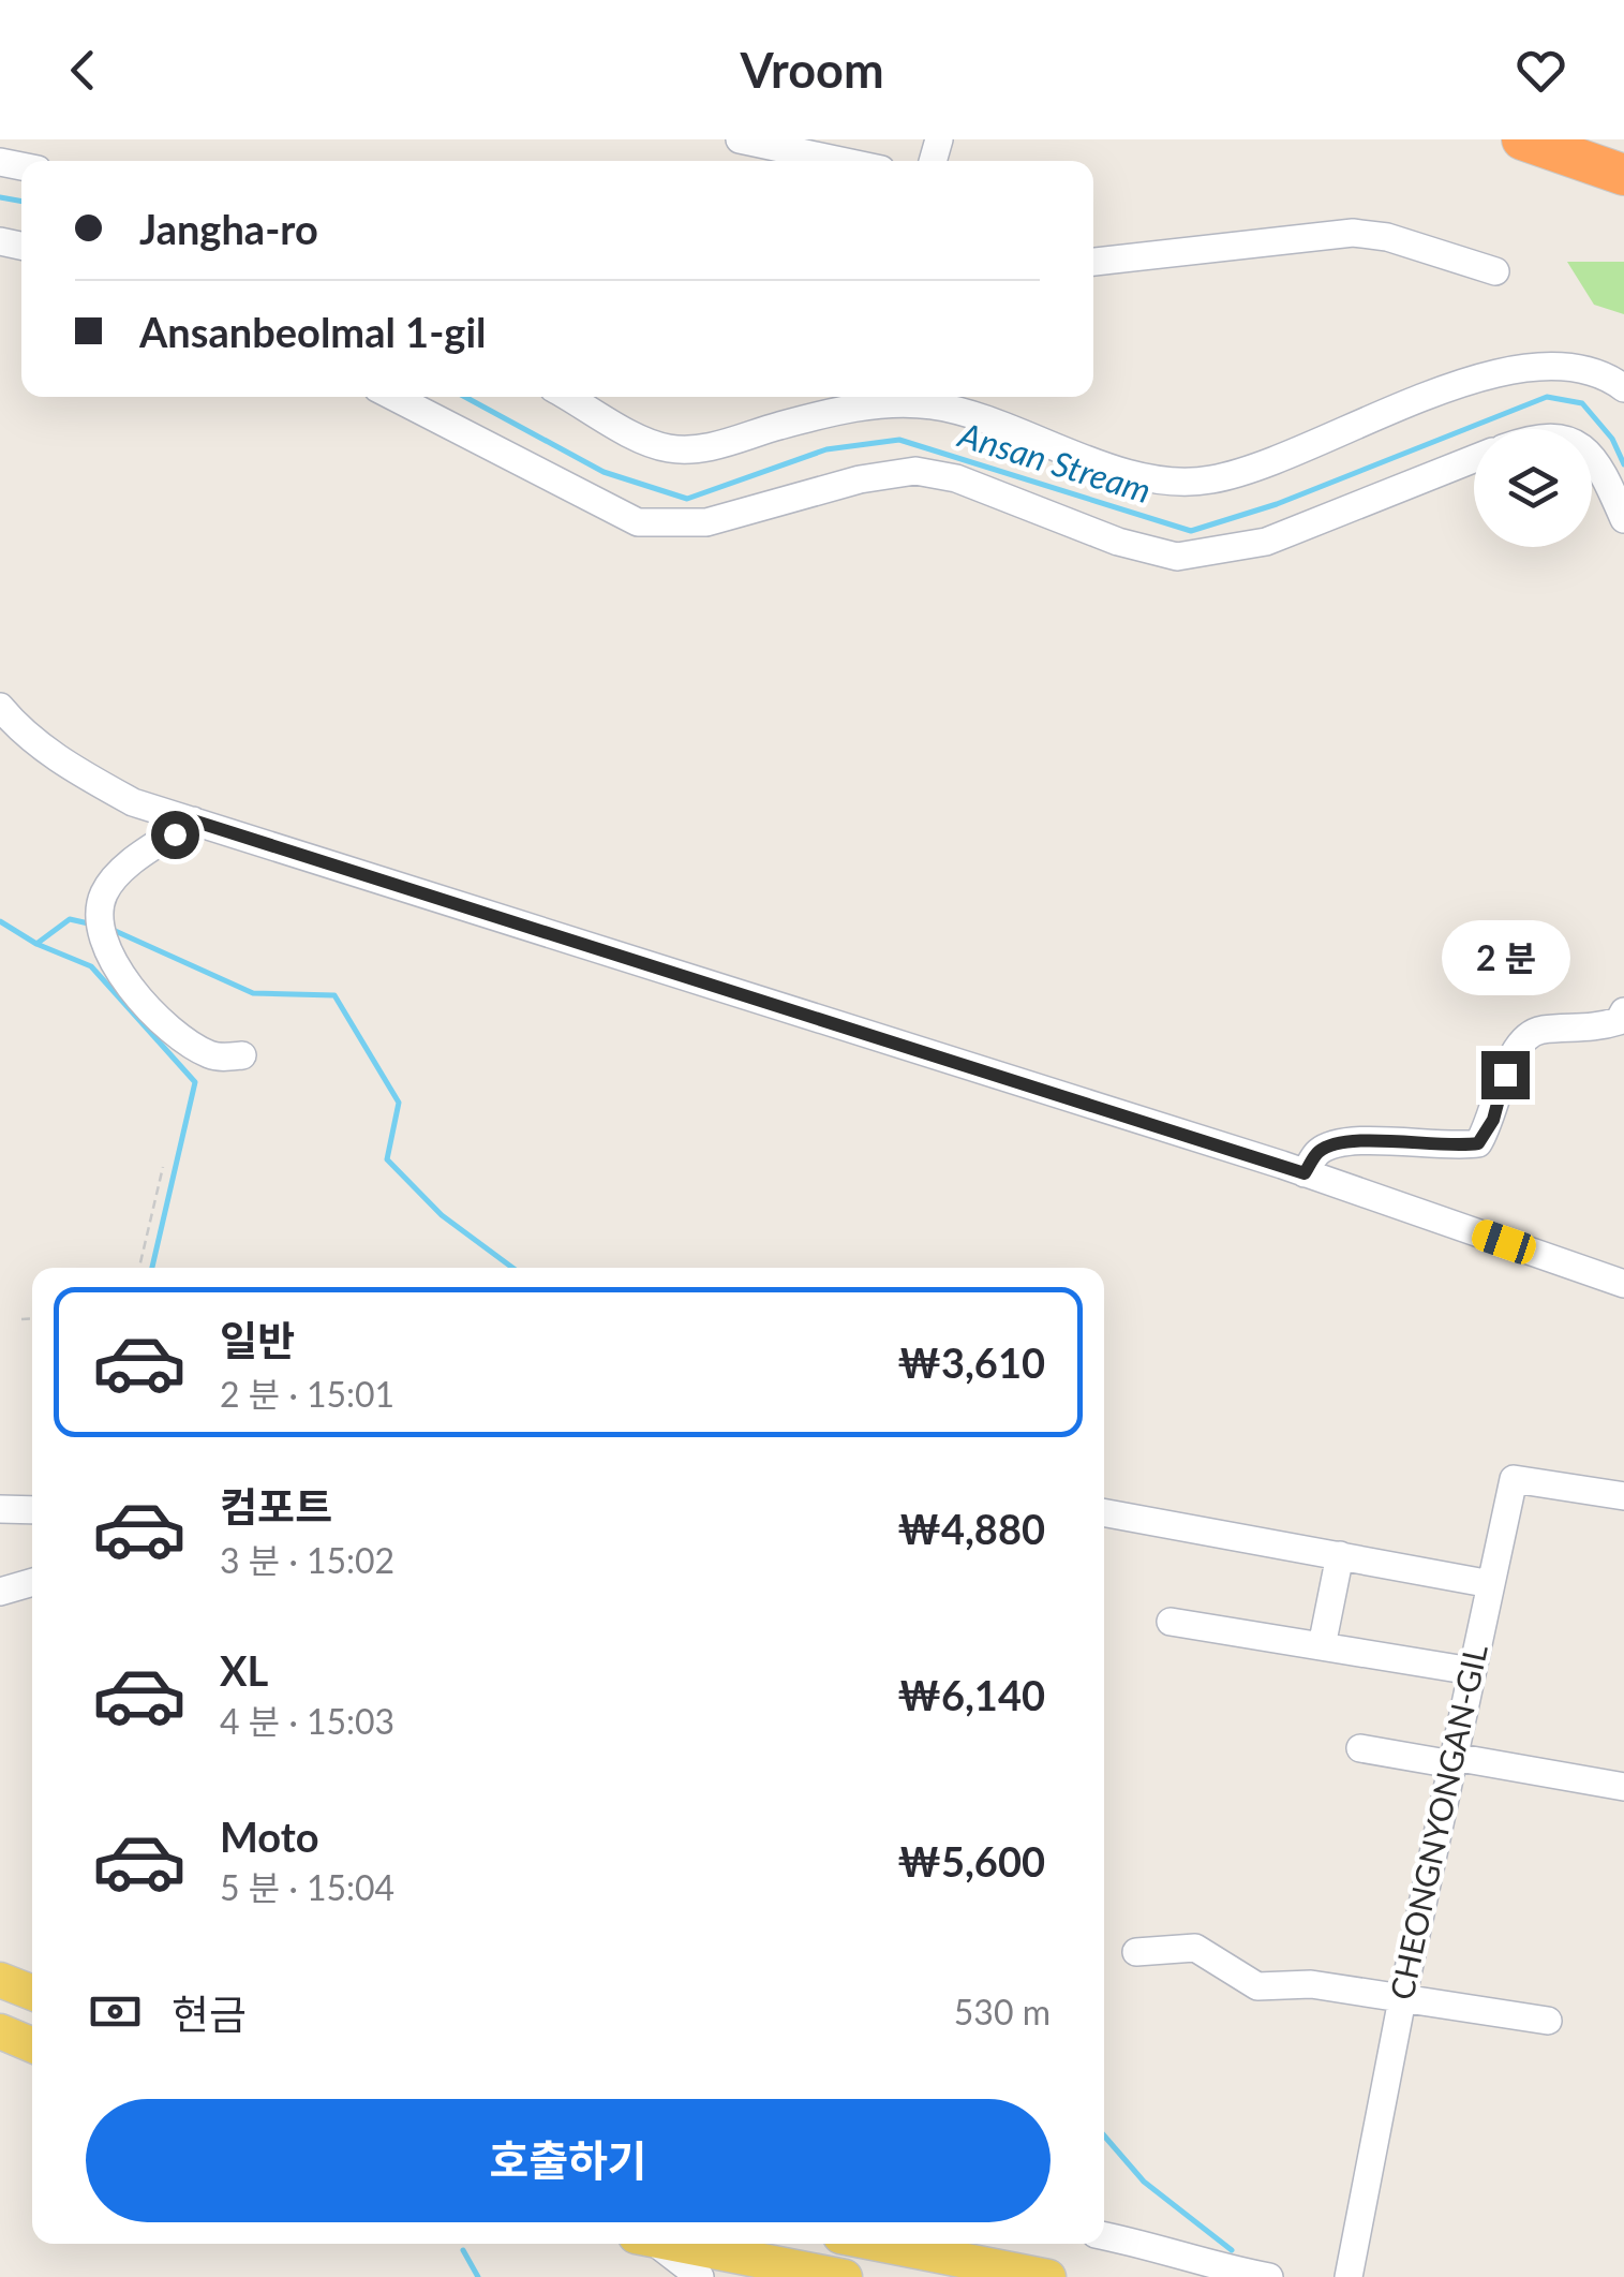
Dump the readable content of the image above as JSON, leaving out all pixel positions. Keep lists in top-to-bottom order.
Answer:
{
  "streets": {
    "street": ["CHEONGNYONGAN-GIL"]
  },
  "water": ["Ansan Stream"],
  "page": {
    "header": "Vroom",
    "banner": ["Jangha-ro", "Ansanbeolmal 1-gil"],
    "bubble": "2 분",
    "list": [
      {
        "name": "일반",
        "note": "2 분 · 15:01",
        "value": "₩3,610"
      },
      {
        "name": "컴포트",
        "note": "3 분 · 15:02",
        "value": "₩4,880"
      },
      {
        "name": "XL",
        "note": "4 분 · 15:03",
        "value": "₩6,140"
      },
      {
        "name": "Moto",
        "note": "5 분 · 15:04",
        "value": "₩5,600"
      }
    ],
    "pay": ["현금", "530 m"],
    "buttons": "호출하기"
  }
}
